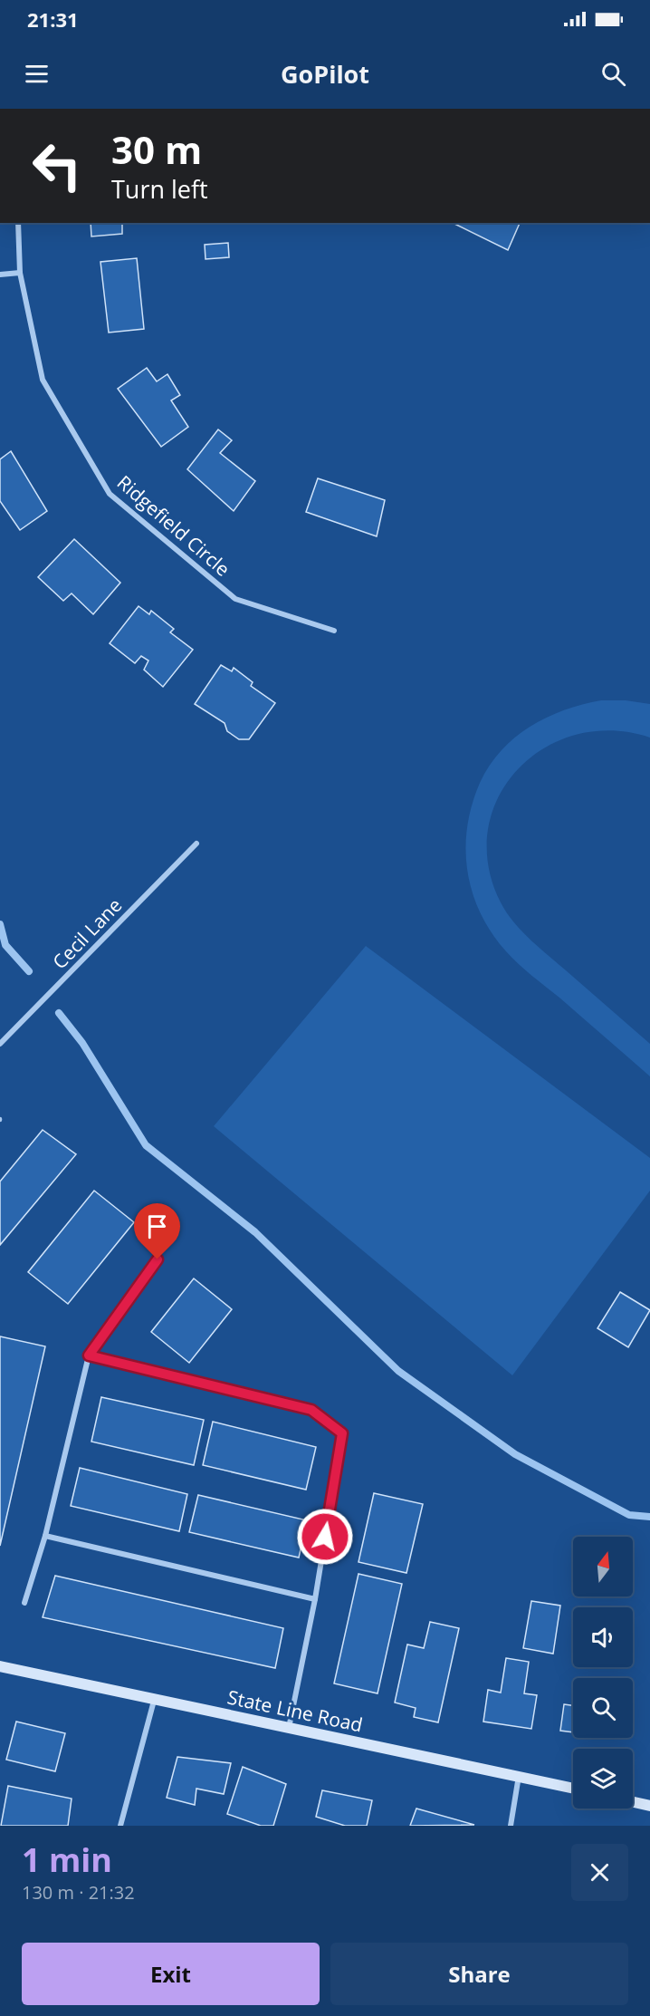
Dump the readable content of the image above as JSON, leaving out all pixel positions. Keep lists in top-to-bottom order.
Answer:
{
  "streets": {
    "street": ["Ridgefield Circle", "Cecil Lane", "State Line Road"]
  },
  "north": "top",
  "page": {
    "status": "21:31",
    "header": "GoPilot",
    "turn": ["30 m", "Turn left"],
    "heading": ["1 min", "130 m · 21:32"],
    "buttons": ["Exit", "Share"]
  }
}
